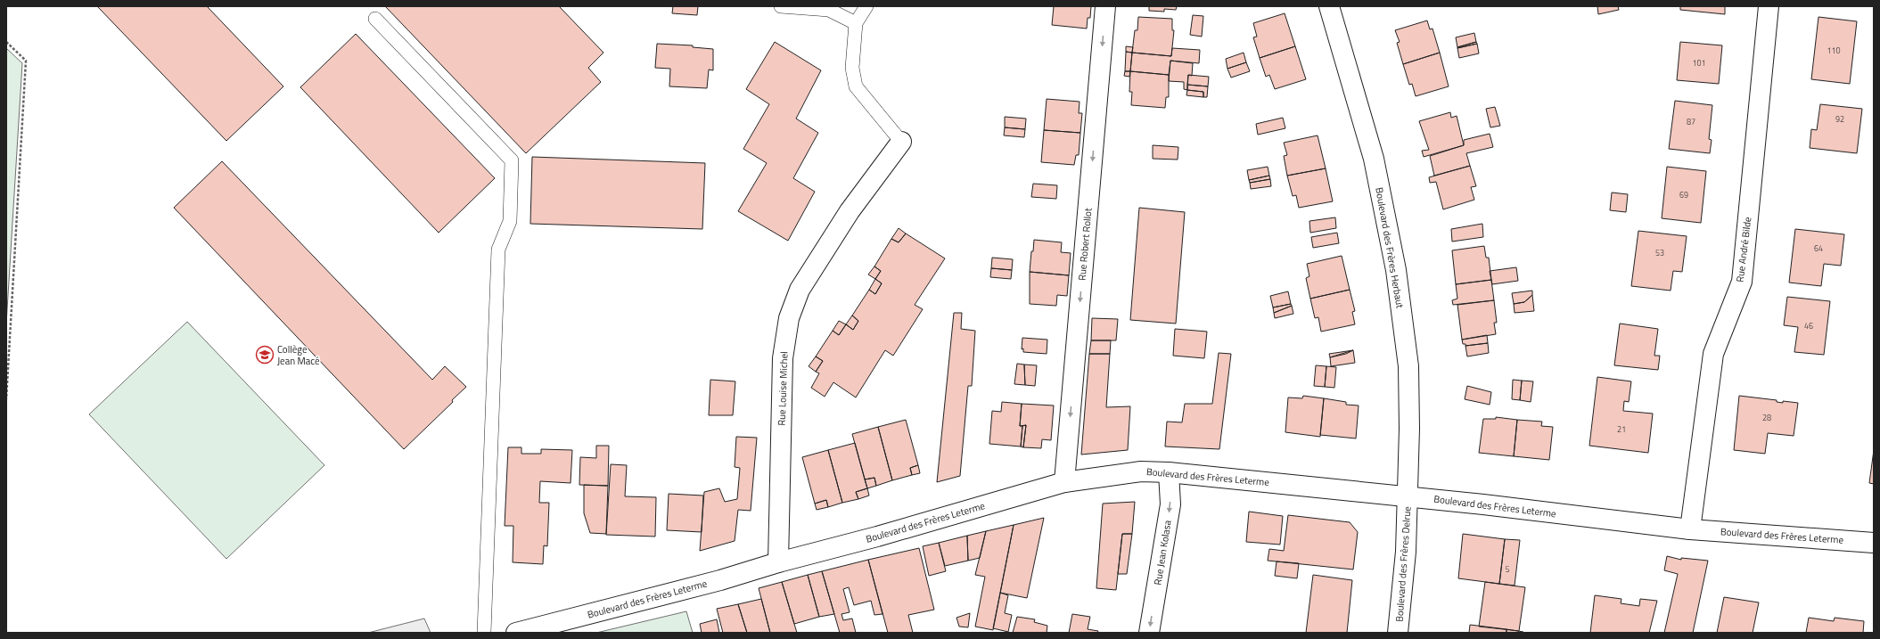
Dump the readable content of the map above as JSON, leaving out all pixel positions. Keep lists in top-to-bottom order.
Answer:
{
  "streets": {
    "street": [
      "Rue Robert Rollot",
      "Boulevard des Frères Herbaut",
      "Rue André Bilde",
      "Rue Louise Michel",
      "Boulevard des Frères Leterme",
      "Rue Jean Kolasa",
      "Boulevard des Frères Delrue"
    ]
  },
  "crossings": [
    ["Rue Robert Rollot", "Boulevard des Frères Leterme"],
    ["Boulevard des Frères Herbaut", "Boulevard des Frères Leterme"],
    ["Boulevard des Frères Herbaut", "Boulevard des Frères Delrue"],
    ["Rue André Bilde", "Boulevard des Frères Leterme"],
    ["Rue Louise Michel", "Boulevard des Frères Leterme"],
    ["Boulevard des Frères Leterme", "Rue Jean Kolasa"],
    ["Boulevard des Frères Leterme", "Boulevard des Frères Delrue"]
  ],
  "one_way": ["Rue Robert Rollot", "Rue Jean Kolasa"],
  "places": {
    "school or university": ["Collège Jean Macé"]
  },
  "house_numbers": [
    "110",
    "101",
    "92",
    "87",
    "69",
    "64",
    "53",
    "46",
    "28",
    "21",
    "5"
  ]
}
